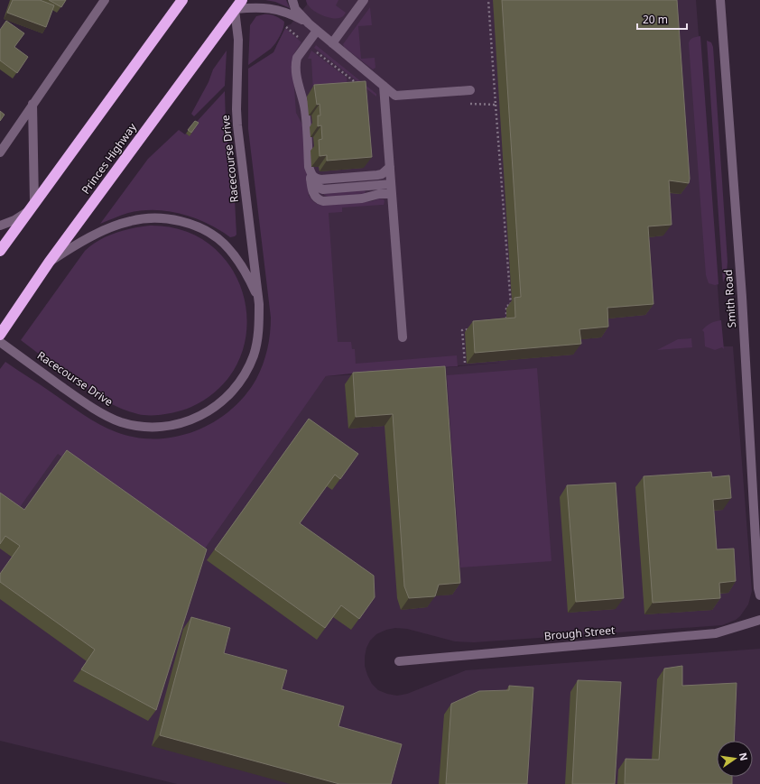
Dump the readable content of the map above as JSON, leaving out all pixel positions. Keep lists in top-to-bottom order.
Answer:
{
  "streets": {
    "highway": ["Princes Highway"],
    "street": ["Racecourse Drive", "Smith Road", "Brough Street"]
  },
  "crossings": [
    ["Princes Highway", "Racecourse Drive"]
  ],
  "scale_bar": "20 m",
  "north": "right"
}
